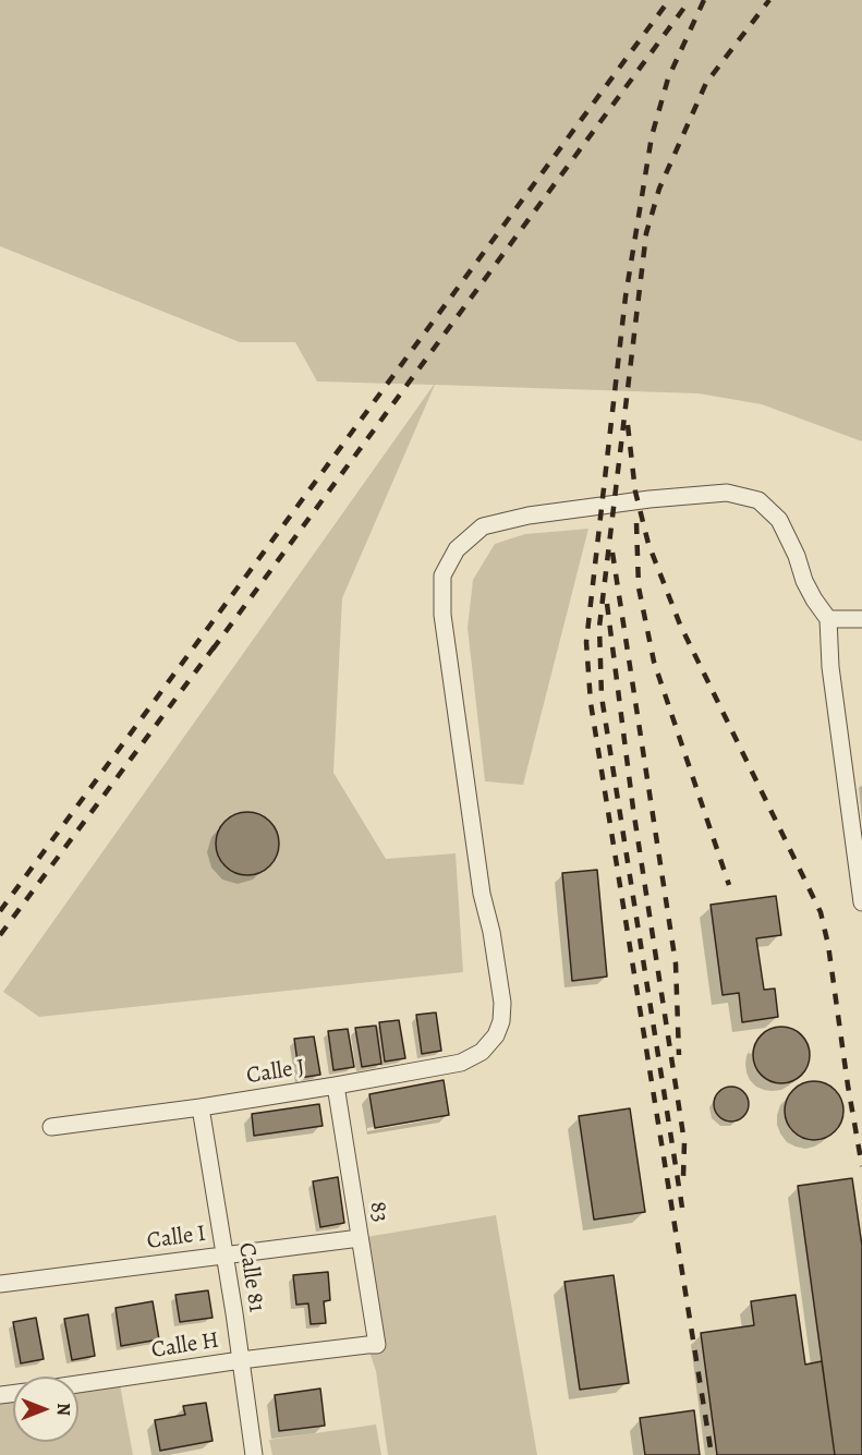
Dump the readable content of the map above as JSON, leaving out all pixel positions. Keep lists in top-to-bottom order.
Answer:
{
  "streets": {
    "street": [
      "Calle J",
      "83",
      "Calle I",
      "Calle 81",
      "Calle H"
    ]
  },
  "crossings": [
    ["Calle J", "83"],
    ["Calle J", "Calle 81"],
    ["83", "Calle I"],
    ["83", "Calle H"],
    ["Calle I", "Calle 81"],
    ["Calle 81", "Calle H"]
  ],
  "north": "right"
}
